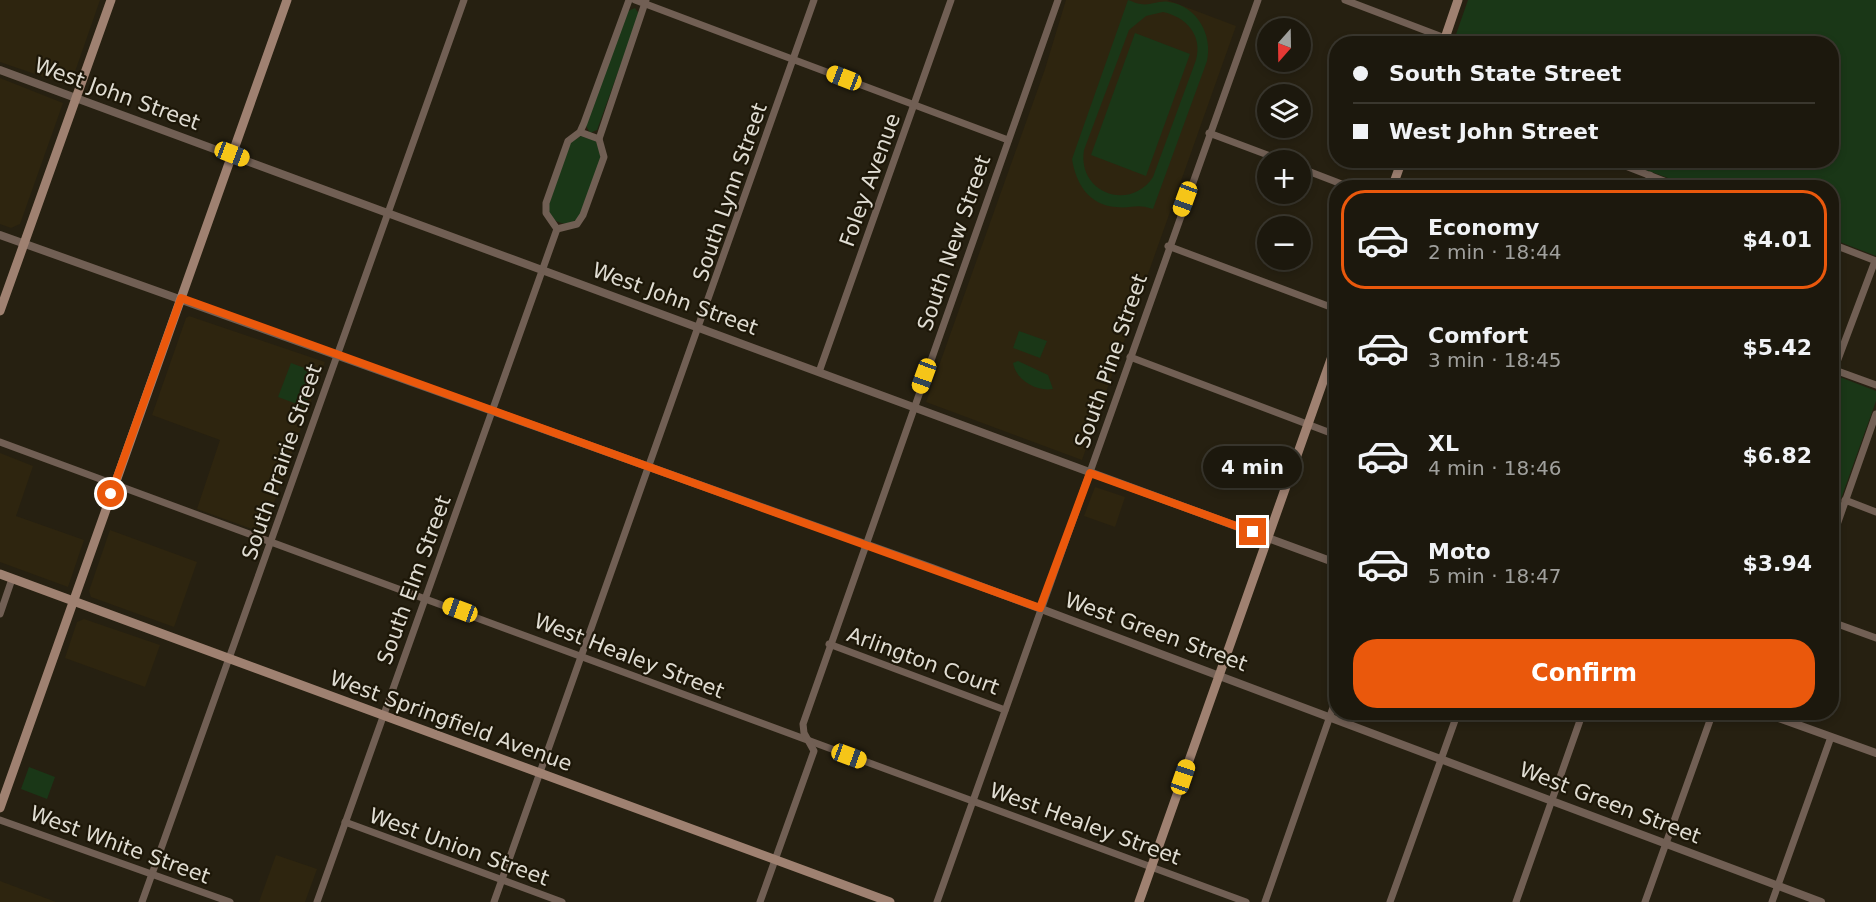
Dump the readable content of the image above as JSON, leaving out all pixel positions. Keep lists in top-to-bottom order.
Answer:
{
  "streets": {
    "main road": ["West Springfield Avenue"],
    "street": [
      "West John Street",
      "Foley Avenue",
      "South Lynn Street",
      "South New Street",
      "South Pine Street",
      "South Prairie Street",
      "South Elm Street",
      "West Green Street",
      "West Healey Street",
      "Arlington Court",
      "West White Street",
      "West Union Street"
    ]
  },
  "crossings": [
    ["West John Street", "Foley Avenue"],
    ["West John Street", "South Lynn Street"],
    ["West John Street", "South New Street"],
    ["West John Street", "South Pine Street"],
    ["West John Street", "South Prairie Street"],
    ["West John Street", "South Elm Street"],
    ["South Lynn Street", "West Green Street"],
    ["South Lynn Street", "West Healey Street"],
    ["South Lynn Street", "West Springfield Avenue"],
    ["South Lynn Street", "West Union Street"],
    ["South New Street", "West Green Street"],
    ["South New Street", "West Healey Street"],
    ["South New Street", "Arlington Court"],
    ["South New Street", "West Springfield Avenue"],
    ["South Pine Street", "West Green Street"],
    ["South Pine Street", "West Healey Street"],
    ["South Pine Street", "Arlington Court"],
    ["South Prairie Street", "West Green Street"],
    ["South Prairie Street", "West Healey Street"],
    ["South Prairie Street", "West Springfield Avenue"],
    ["South Prairie Street", "West White Street"],
    ["South Elm Street", "West Green Street"],
    ["South Elm Street", "West Healey Street"],
    ["South Elm Street", "West Springfield Avenue"],
    ["South Elm Street", "West Union Street"]
  ],
  "north": "bottom",
  "page": {
    "map_buttons": ["+", "−"],
    "banner": ["South State Street", "West John Street"],
    "list": [
      {
        "name": "Economy",
        "note": "2 min · 18:44",
        "value": "$4.01"
      },
      {
        "name": "Comfort",
        "note": "3 min · 18:45",
        "value": "$5.42"
      },
      {
        "name": "XL",
        "note": "4 min · 18:46",
        "value": "$6.82"
      },
      {
        "name": "Moto",
        "note": "5 min · 18:47",
        "value": "$3.94"
      }
    ],
    "bubble": "4 min",
    "buttons": "Confirm"
  }
}
